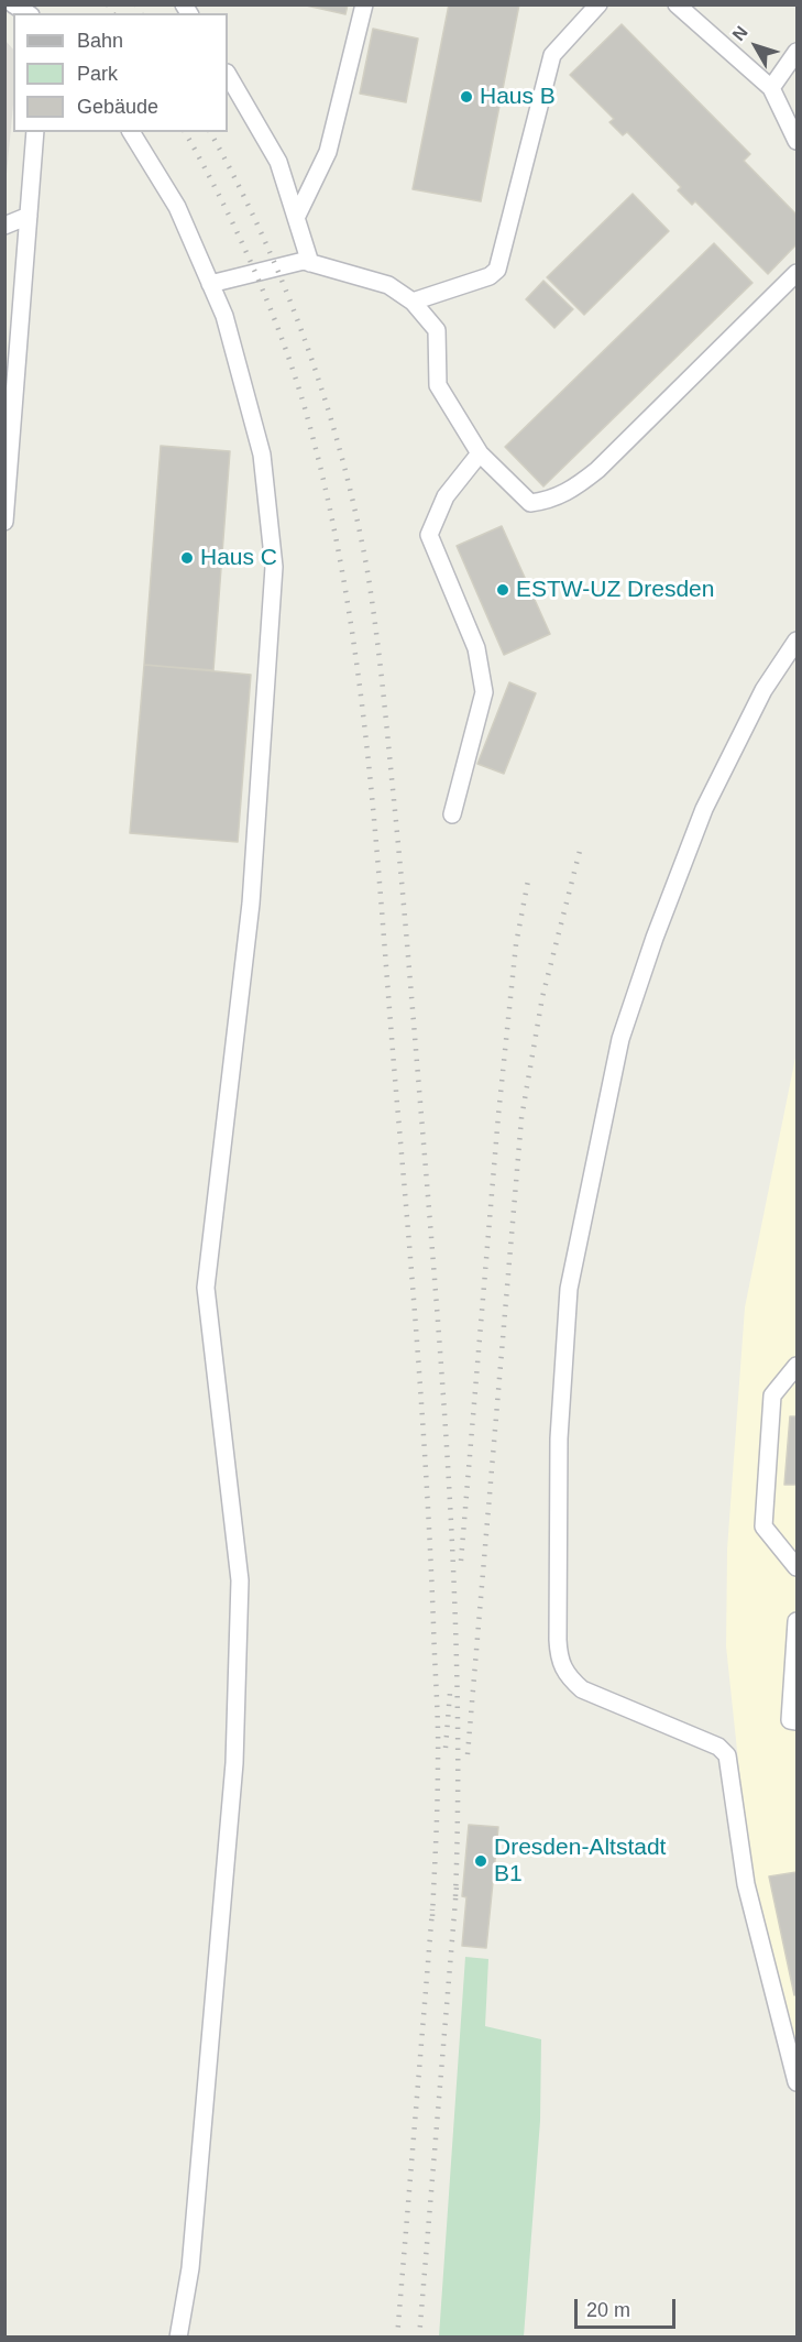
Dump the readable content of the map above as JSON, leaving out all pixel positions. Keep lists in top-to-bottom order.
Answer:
{
  "places": [
    "Haus B",
    "Haus C",
    "ESTW-UZ Dresden",
    "Dresden-Altstadt B1"
  ],
  "legend": ["Bahn", "Park", "Gebäude"],
  "scale_bar": "20 m",
  "north": "top left"
}
